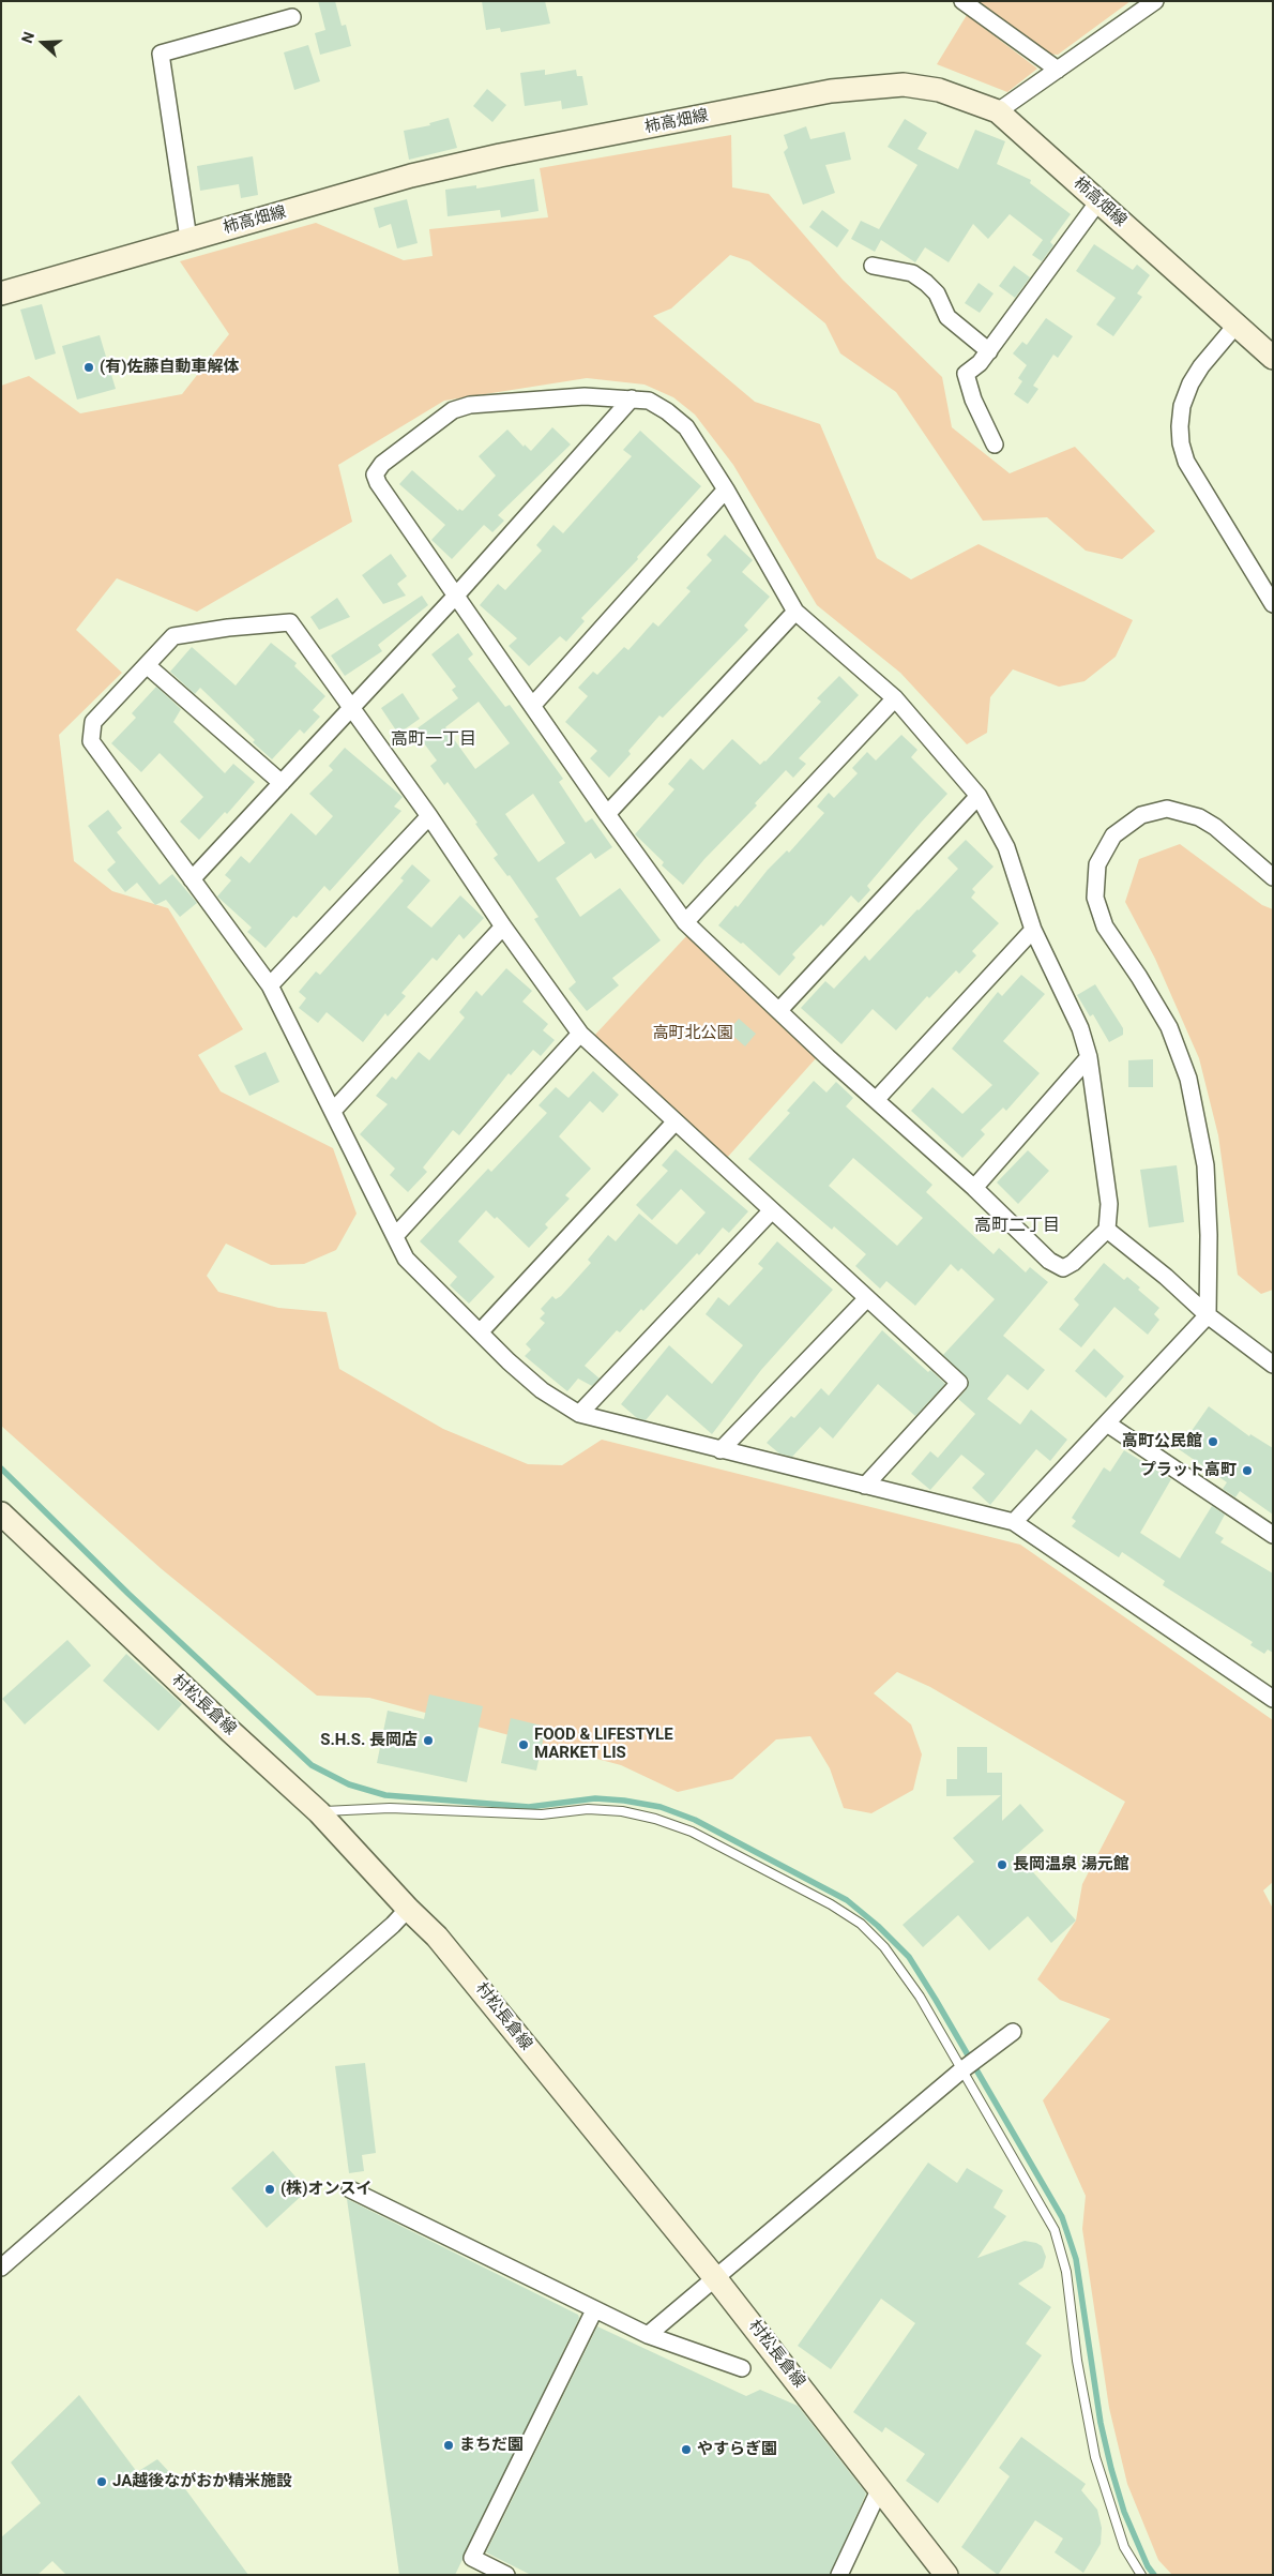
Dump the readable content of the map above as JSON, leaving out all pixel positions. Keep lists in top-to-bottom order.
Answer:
{
  "streets": {
    "main road": ["柿高畑線", "村松長倉線"]
  },
  "districts": ["高町一丁目", "高町二丁目"],
  "parks": ["高町北公園"],
  "places": [
    "(有)佐藤自動車解体",
    "高町公民館",
    "プラット高町",
    "S.H.S. 長岡店",
    "FOOD & LIFESTYLE MARKET LIS",
    "長岡温泉 湯元館",
    "(株)オンスイ",
    "まちだ園",
    "やすらぎ園",
    "JA越後ながおか精米施設"
  ],
  "north": "left"
}
